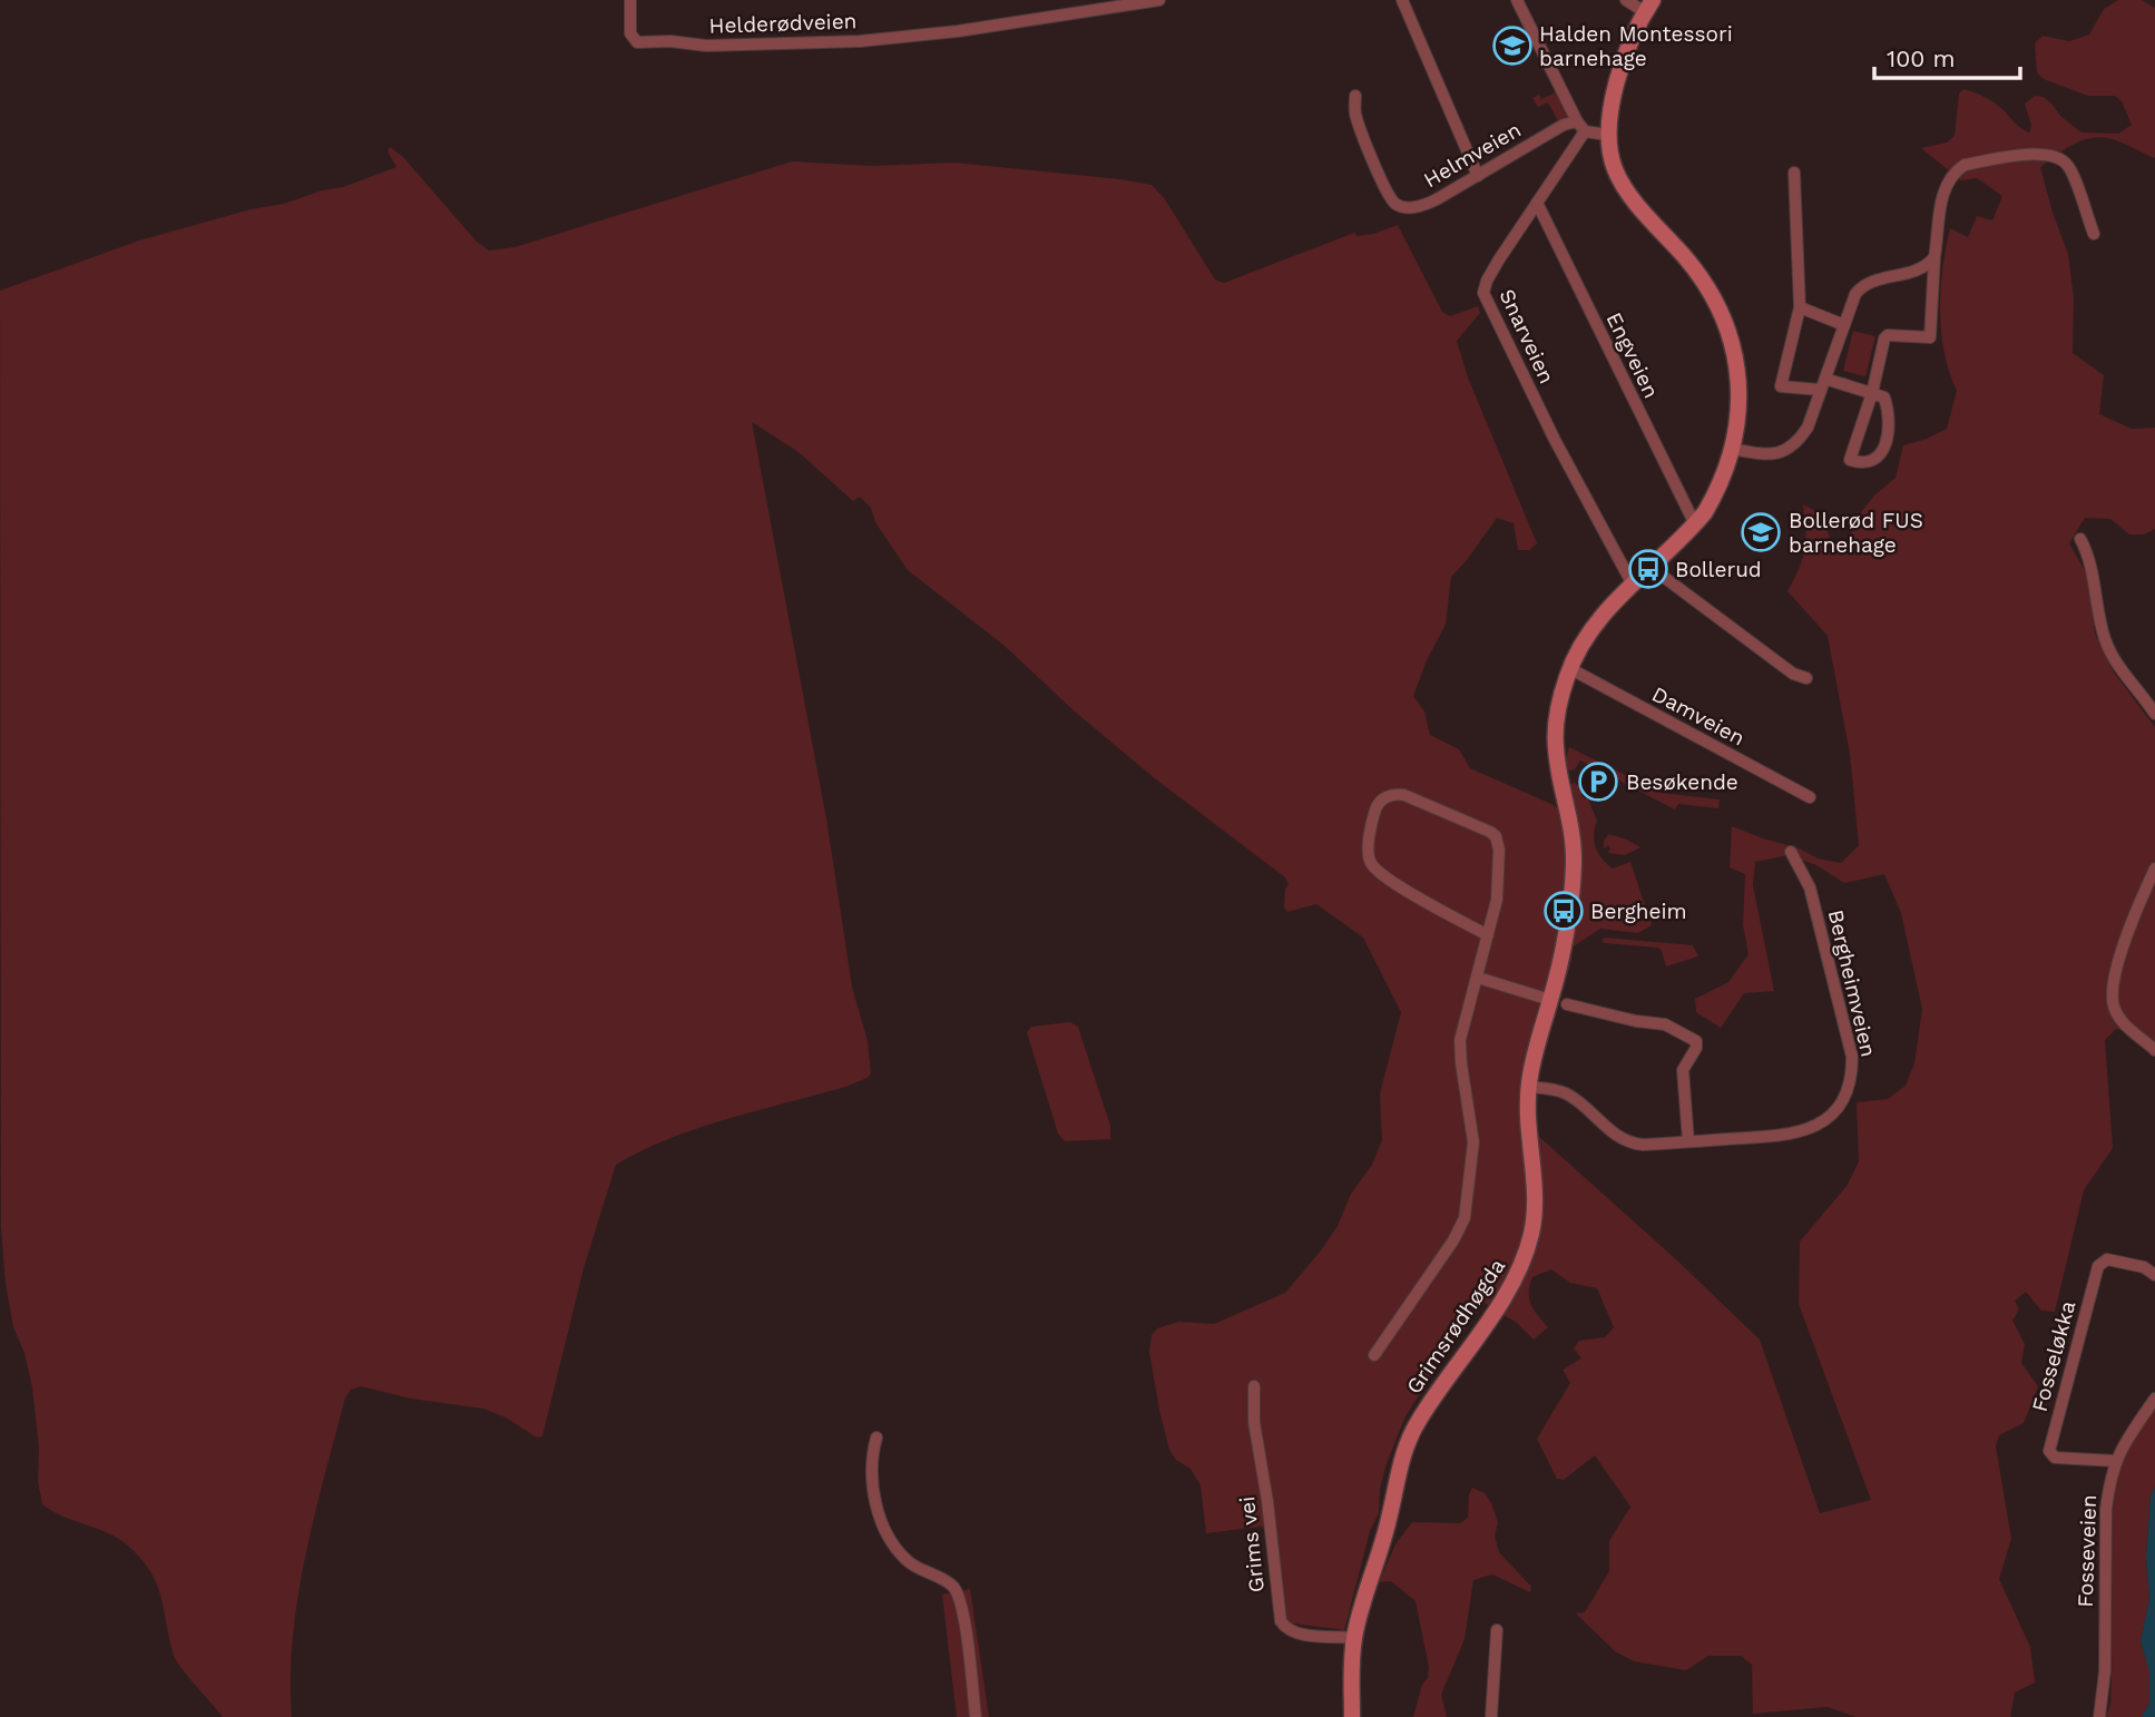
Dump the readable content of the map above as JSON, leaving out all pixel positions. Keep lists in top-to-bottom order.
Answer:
{
  "streets": {
    "main road": ["Grimsrødhøgda"],
    "street": [
      "Helderødveien",
      "Helmveien",
      "Snarveien",
      "Engveien",
      "Damveien",
      "Bergheimveien",
      "Fosseløkka",
      "Grims vei",
      "Fosseveien"
    ]
  },
  "crossings": [
    ["Snarveien", "Engveien"],
    ["Snarveien", "Grimsrødhøgda"],
    ["Engveien", "Grimsrødhøgda"],
    ["Damveien", "Grimsrødhøgda"],
    ["Bergheimveien", "Grimsrødhøgda"],
    ["Grimsrødhøgda", "Grims vei"],
    ["Fosseløkka", "Fosseveien"]
  ],
  "places": {
    "school or university": ["Halden Montessori barnehage", "Bollerød FUS barnehage"],
    "bus stop": ["Bollerud", "Bergheim"],
    "parking": ["Besøkende"]
  },
  "scale_bar": "100 m"
}
